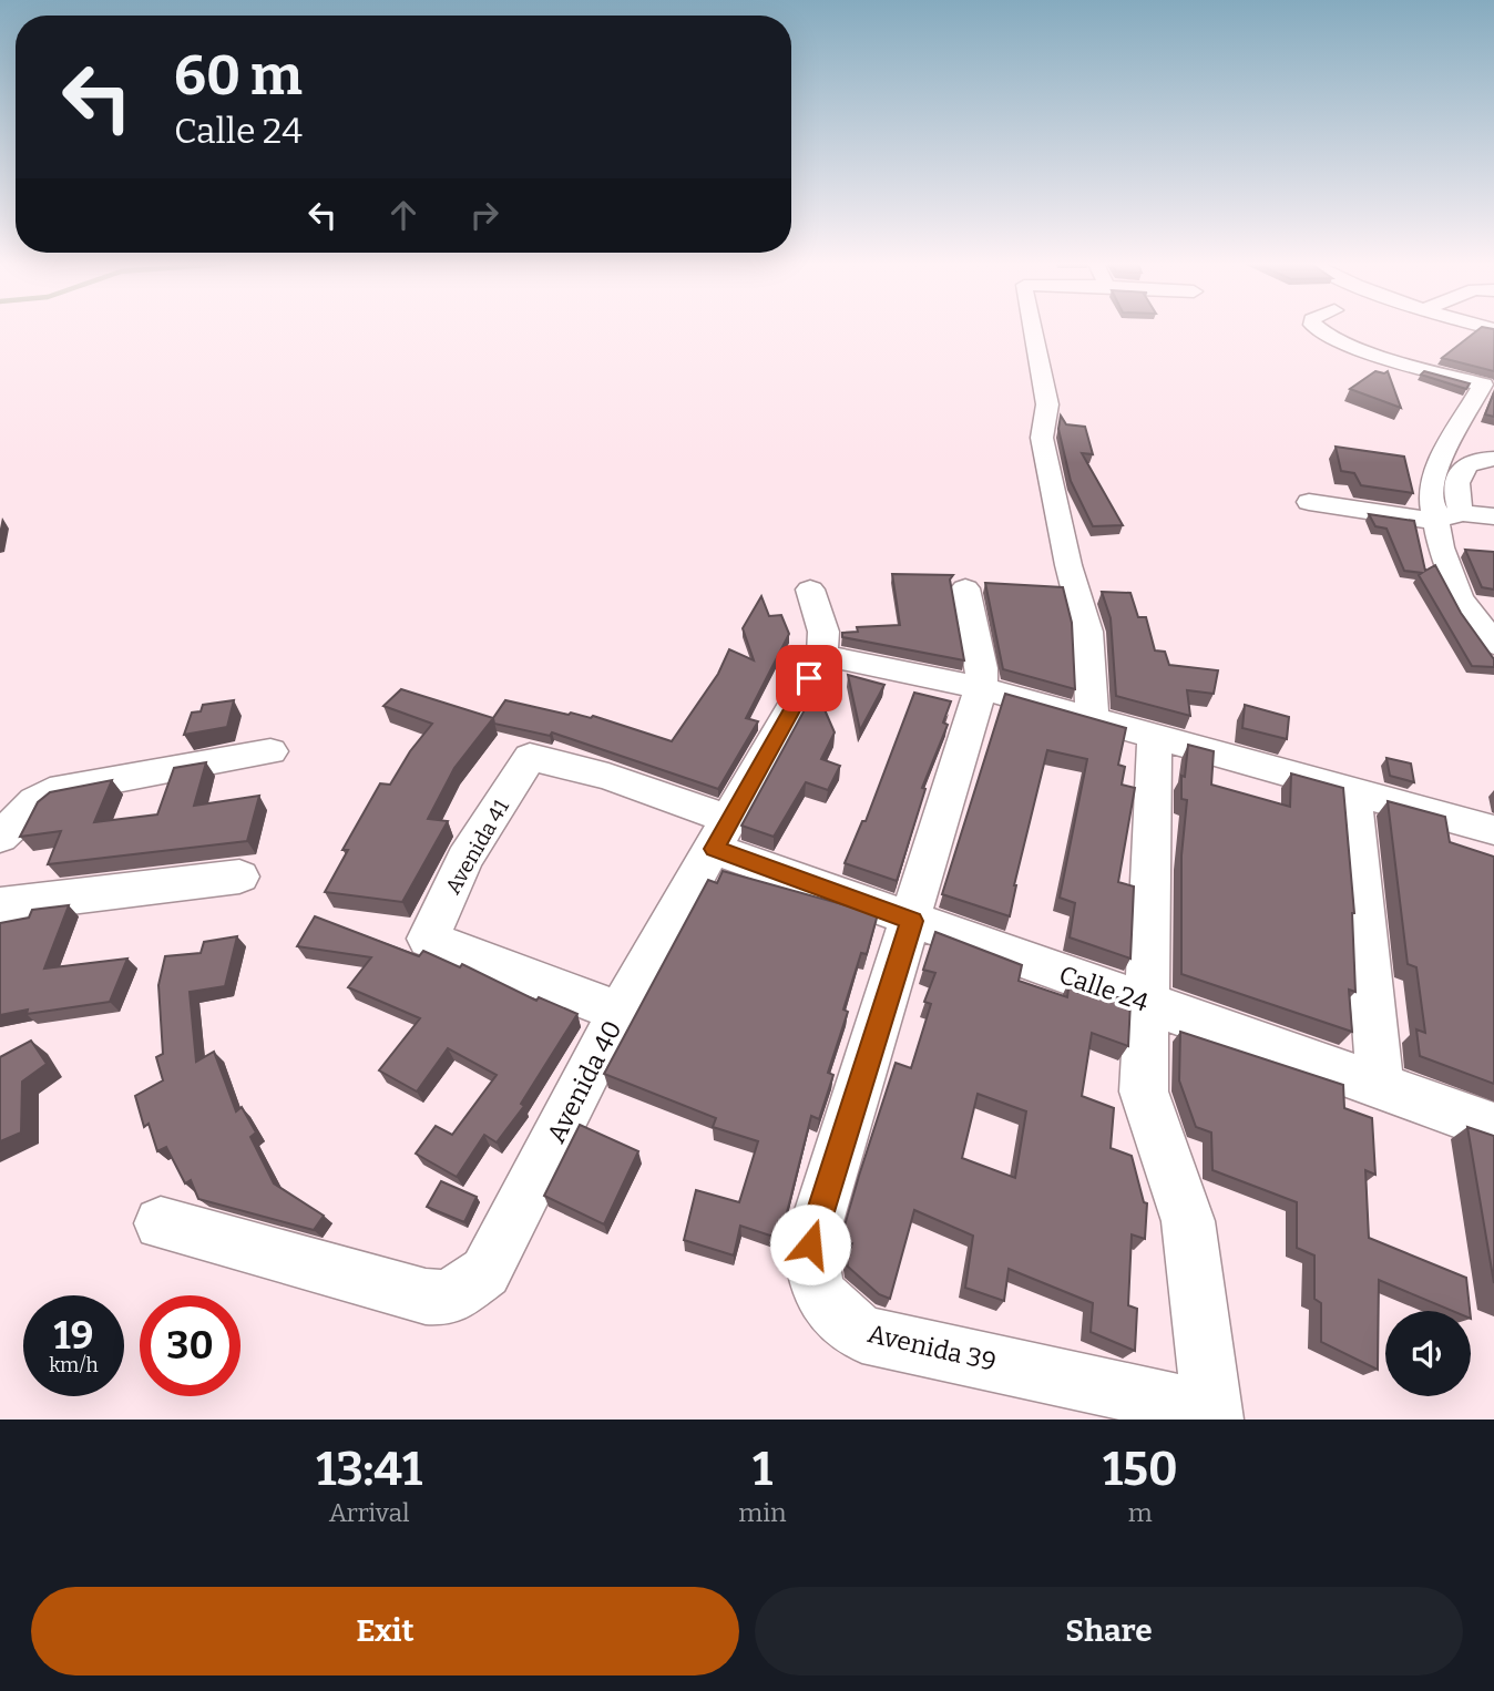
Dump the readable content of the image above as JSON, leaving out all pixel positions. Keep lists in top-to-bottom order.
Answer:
{
  "streets": {
    "street": [
      "Avenida 41",
      "Calle 24",
      "Avenida 40",
      "Avenida 39"
    ]
  },
  "crossings": [
    ["Avenida 41", "Calle 24"],
    ["Avenida 41", "Avenida 40"],
    ["Calle 24", "Avenida 40"],
    ["Calle 24", "Avenida 39"]
  ],
  "page": {
    "turn": ["60 m", "Calle 24"],
    "speed": "19 km/h",
    "limit": "30",
    "eta": [
      "13:41",
      "Arrival",
      "1",
      "min",
      "150",
      "m"
    ],
    "buttons": ["Exit", "Share"]
  }
}
